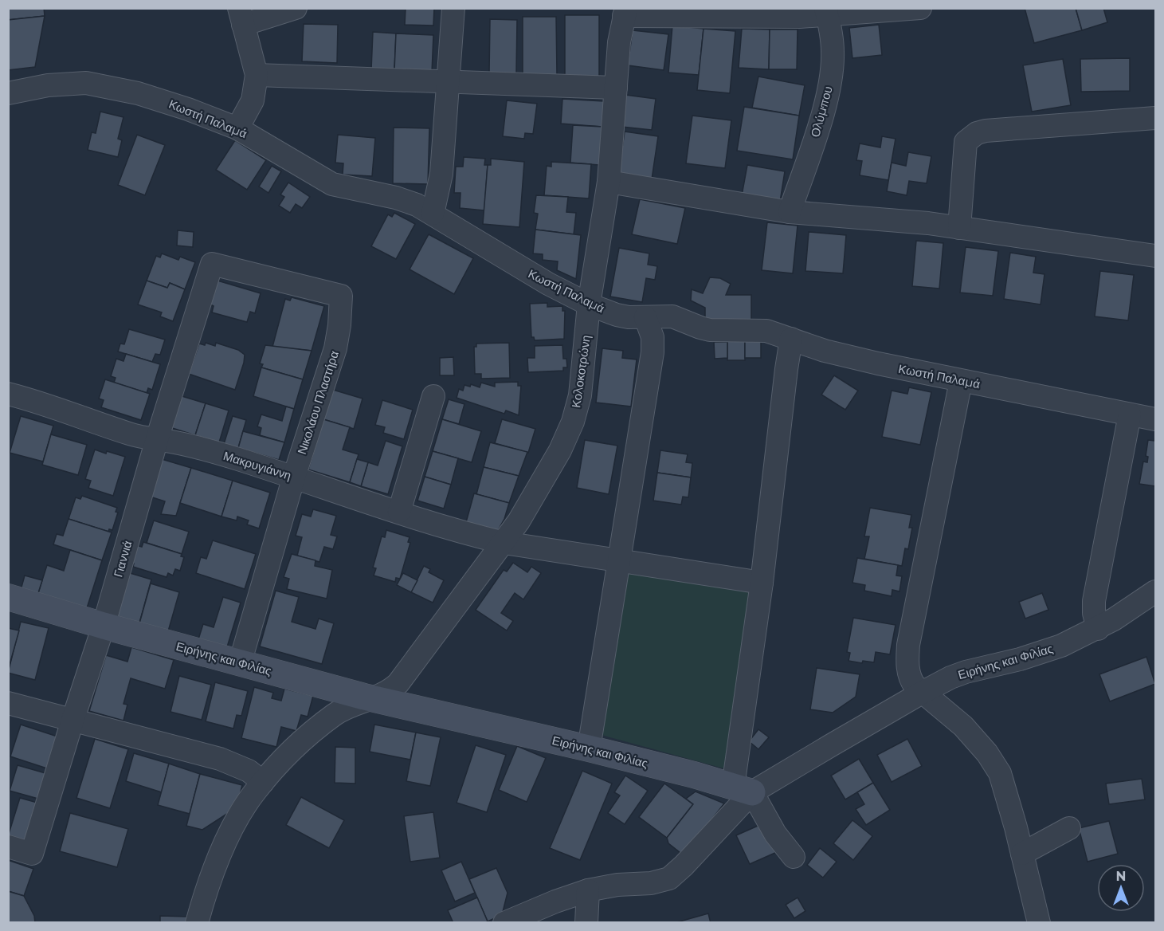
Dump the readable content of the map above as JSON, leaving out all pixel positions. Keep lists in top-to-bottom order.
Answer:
{
  "streets": {
    "street": [
      "Ολύμπου",
      "Κωστή Παλαμά",
      "Κολοκοτρώνη",
      "Νικολάου Πλαστήρα",
      "Μακρυγιάννη",
      "Γιαννιά",
      "Ειρήνης και Φιλίας"
    ]
  },
  "crossings": [
    ["Κωστή Παλαμά", "Κολοκοτρώνη"],
    ["Κολοκοτρώνη", "Μακρυγιάννη"],
    ["Κολοκοτρώνη", "Ειρήνης και Φιλίας"],
    ["Νικολάου Πλαστήρα", "Μακρυγιάννη"],
    ["Νικολάου Πλαστήρα", "Γιαννιά"],
    ["Νικολάου Πλαστήρα", "Ειρήνης και Φιλίας"],
    ["Μακρυγιάννη", "Γιαννιά"],
    ["Γιαννιά", "Ειρήνης και Φιλίας"]
  ],
  "north": "top"
}
